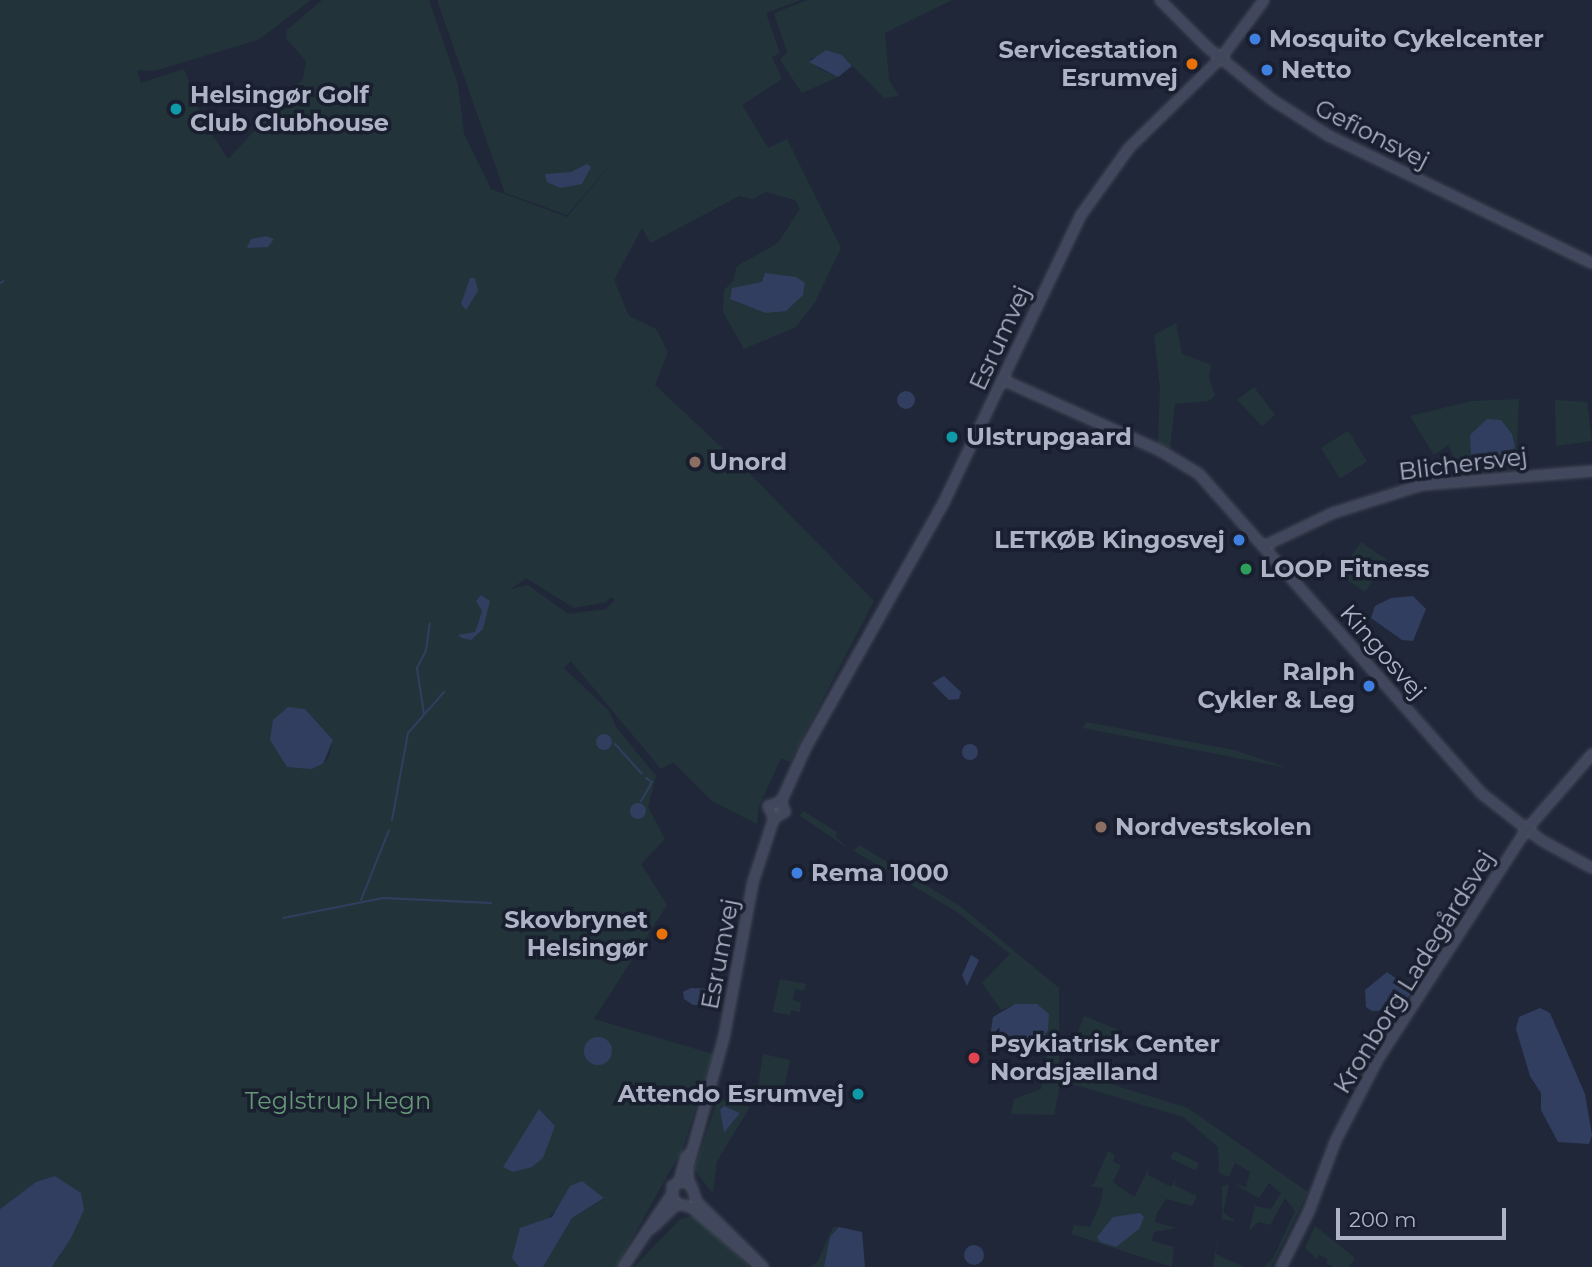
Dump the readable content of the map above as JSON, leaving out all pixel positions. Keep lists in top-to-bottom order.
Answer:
{
  "streets": {
    "main road": [
      "Gefionsvej",
      "Esrumvej",
      "Blichersvej",
      "Kingosvej",
      "Kronborg Ladegårdsvej"
    ]
  },
  "crossings": [
    ["Gefionsvej", "Esrumvej"],
    ["Esrumvej", "Kingosvej"],
    ["Blichersvej", "Kingosvej"],
    ["Kingosvej", "Kronborg Ladegårdsvej"]
  ],
  "parks": ["Teglstrup Hegn"],
  "places": [
    "Mosquito Cykelcenter",
    "Servicestation Esrumvej",
    "Netto",
    "Helsingør Golf Club Clubhouse",
    "Ulstrupgaard",
    "Unord",
    "LETKØB Kingosvej",
    "LOOP Fitness",
    "Ralph Cykler & Leg",
    "Nordvestskolen",
    "Rema 1000",
    "Skovbrynet Helsingør",
    "Psykiatrisk Center Nordsjælland",
    "Attendo Esrumvej"
  ],
  "scale_bar": "200 m"
}
